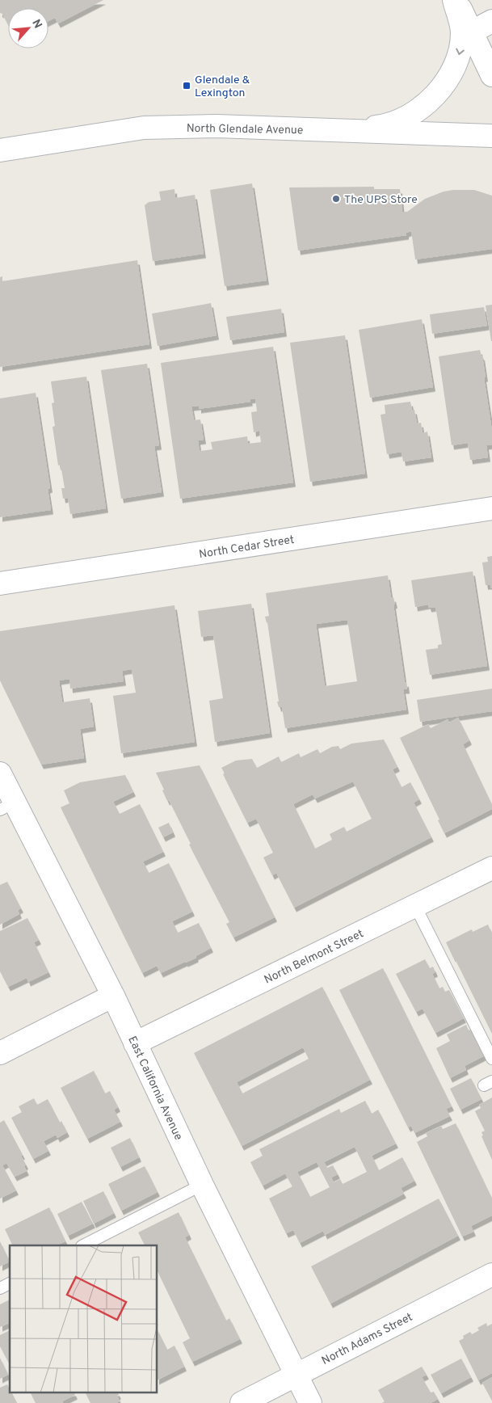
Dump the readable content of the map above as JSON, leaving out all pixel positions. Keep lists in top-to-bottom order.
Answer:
{
  "streets": {
    "street": [
      "North Glendale Avenue",
      "North Cedar Street",
      "North Belmont Street",
      "East California Avenue",
      "North Adams Street"
    ]
  },
  "crossings": [
    ["North Belmont Street", "East California Avenue"],
    ["East California Avenue", "North Adams Street"]
  ],
  "places": {
    "transit": ["Glendale & Lexington"],
    "other": ["The UPS Store"]
  },
  "north": "top right"
}
